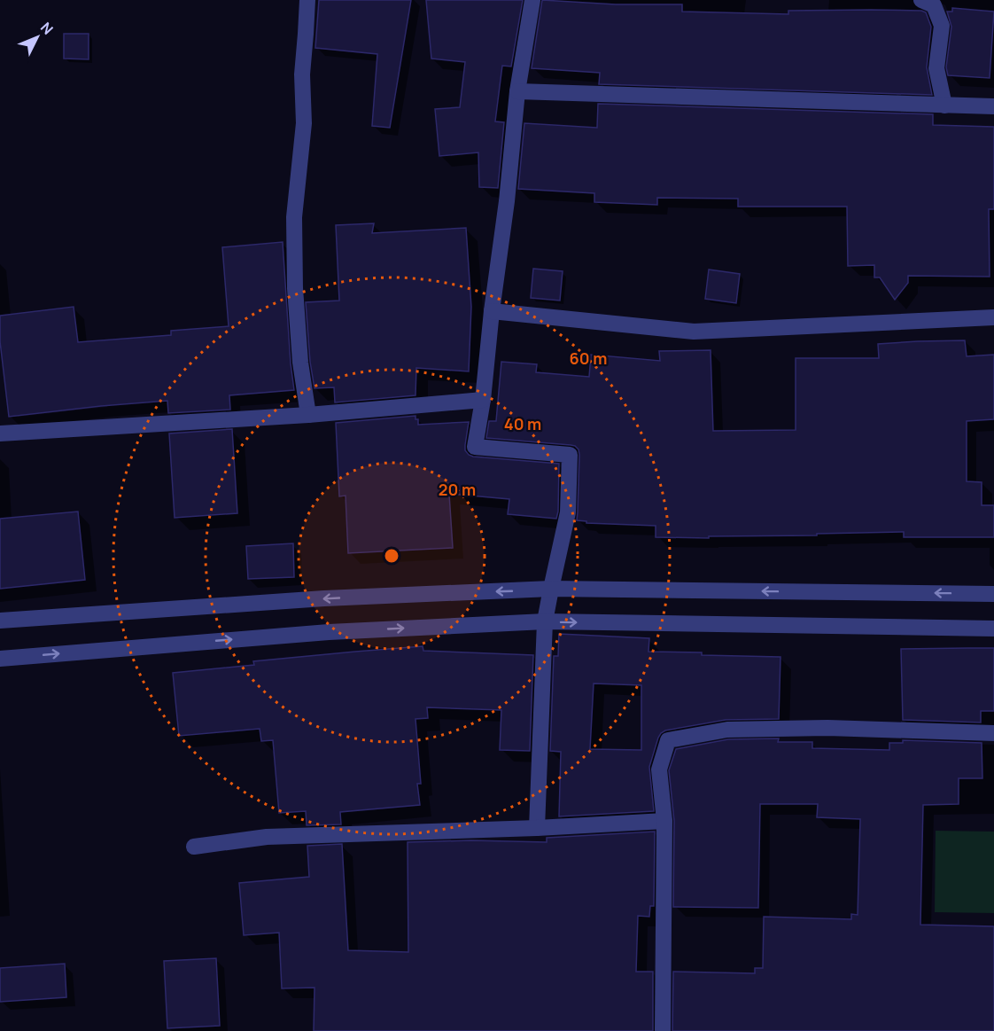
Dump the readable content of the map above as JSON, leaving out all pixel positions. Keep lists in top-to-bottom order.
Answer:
{
  "north": "top right",
  "rings": ["60 m", "40 m", "20 m"]
}
